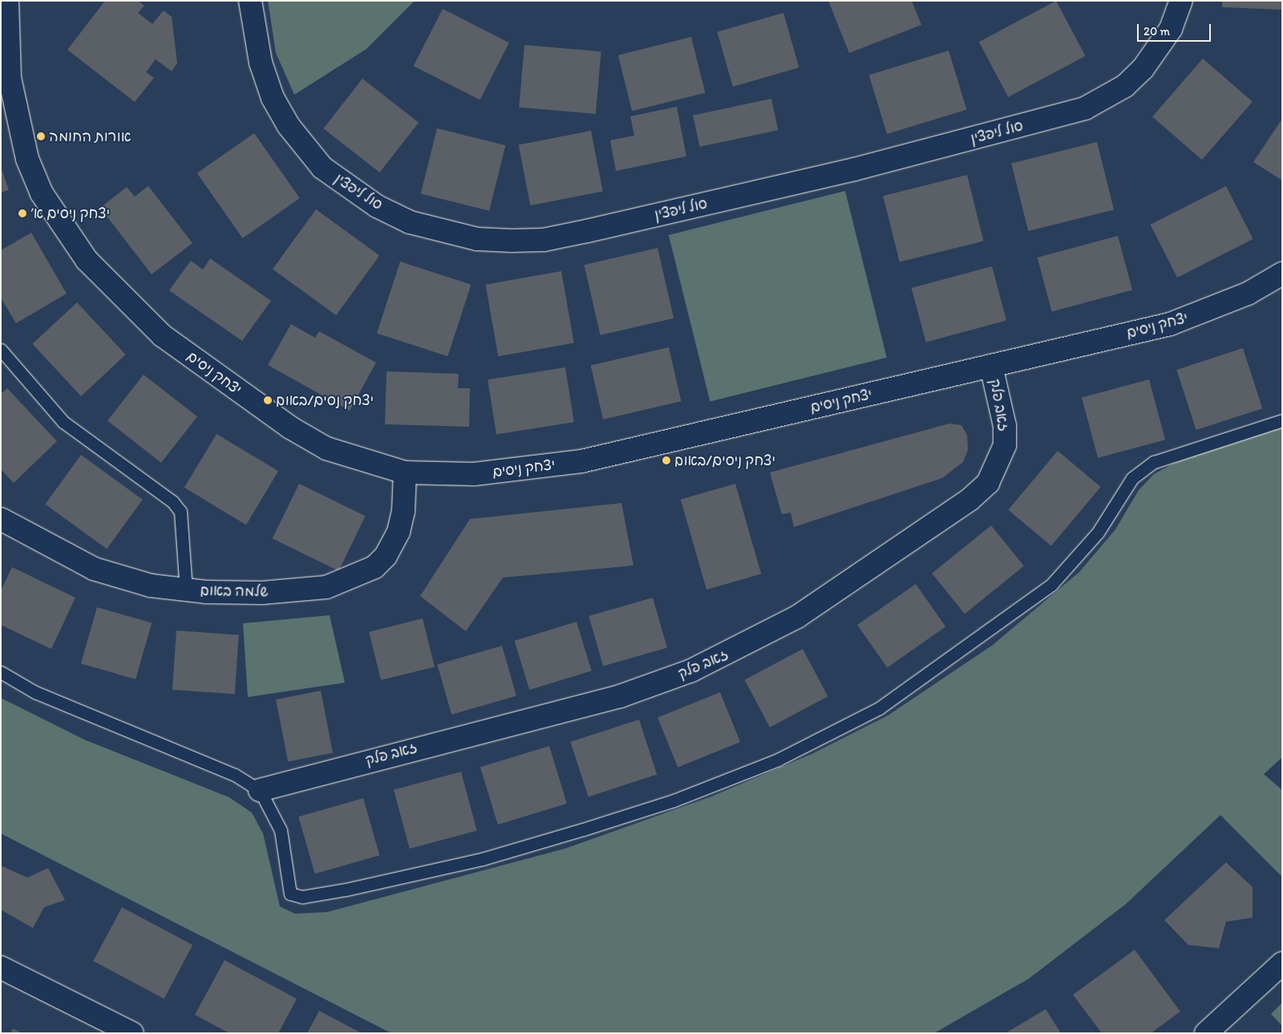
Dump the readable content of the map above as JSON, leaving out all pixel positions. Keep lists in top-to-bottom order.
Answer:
{
  "streets": {
    "street": [
      "סול ליפצין",
      "יצחק ניסים",
      "זאב פלק",
      "שלמה באום"
    ]
  },
  "crossings": [
    ["יצחק ניסים", "זאב פלק"],
    ["יצחק ניסים", "שלמה באום"]
  ],
  "places": [
    "אורות החומה",
    "יצחק ניסים א׳",
    "יצחק נסים/באום",
    "יצחק ניסים/באום"
  ],
  "scale_bar": "20 m"
}
